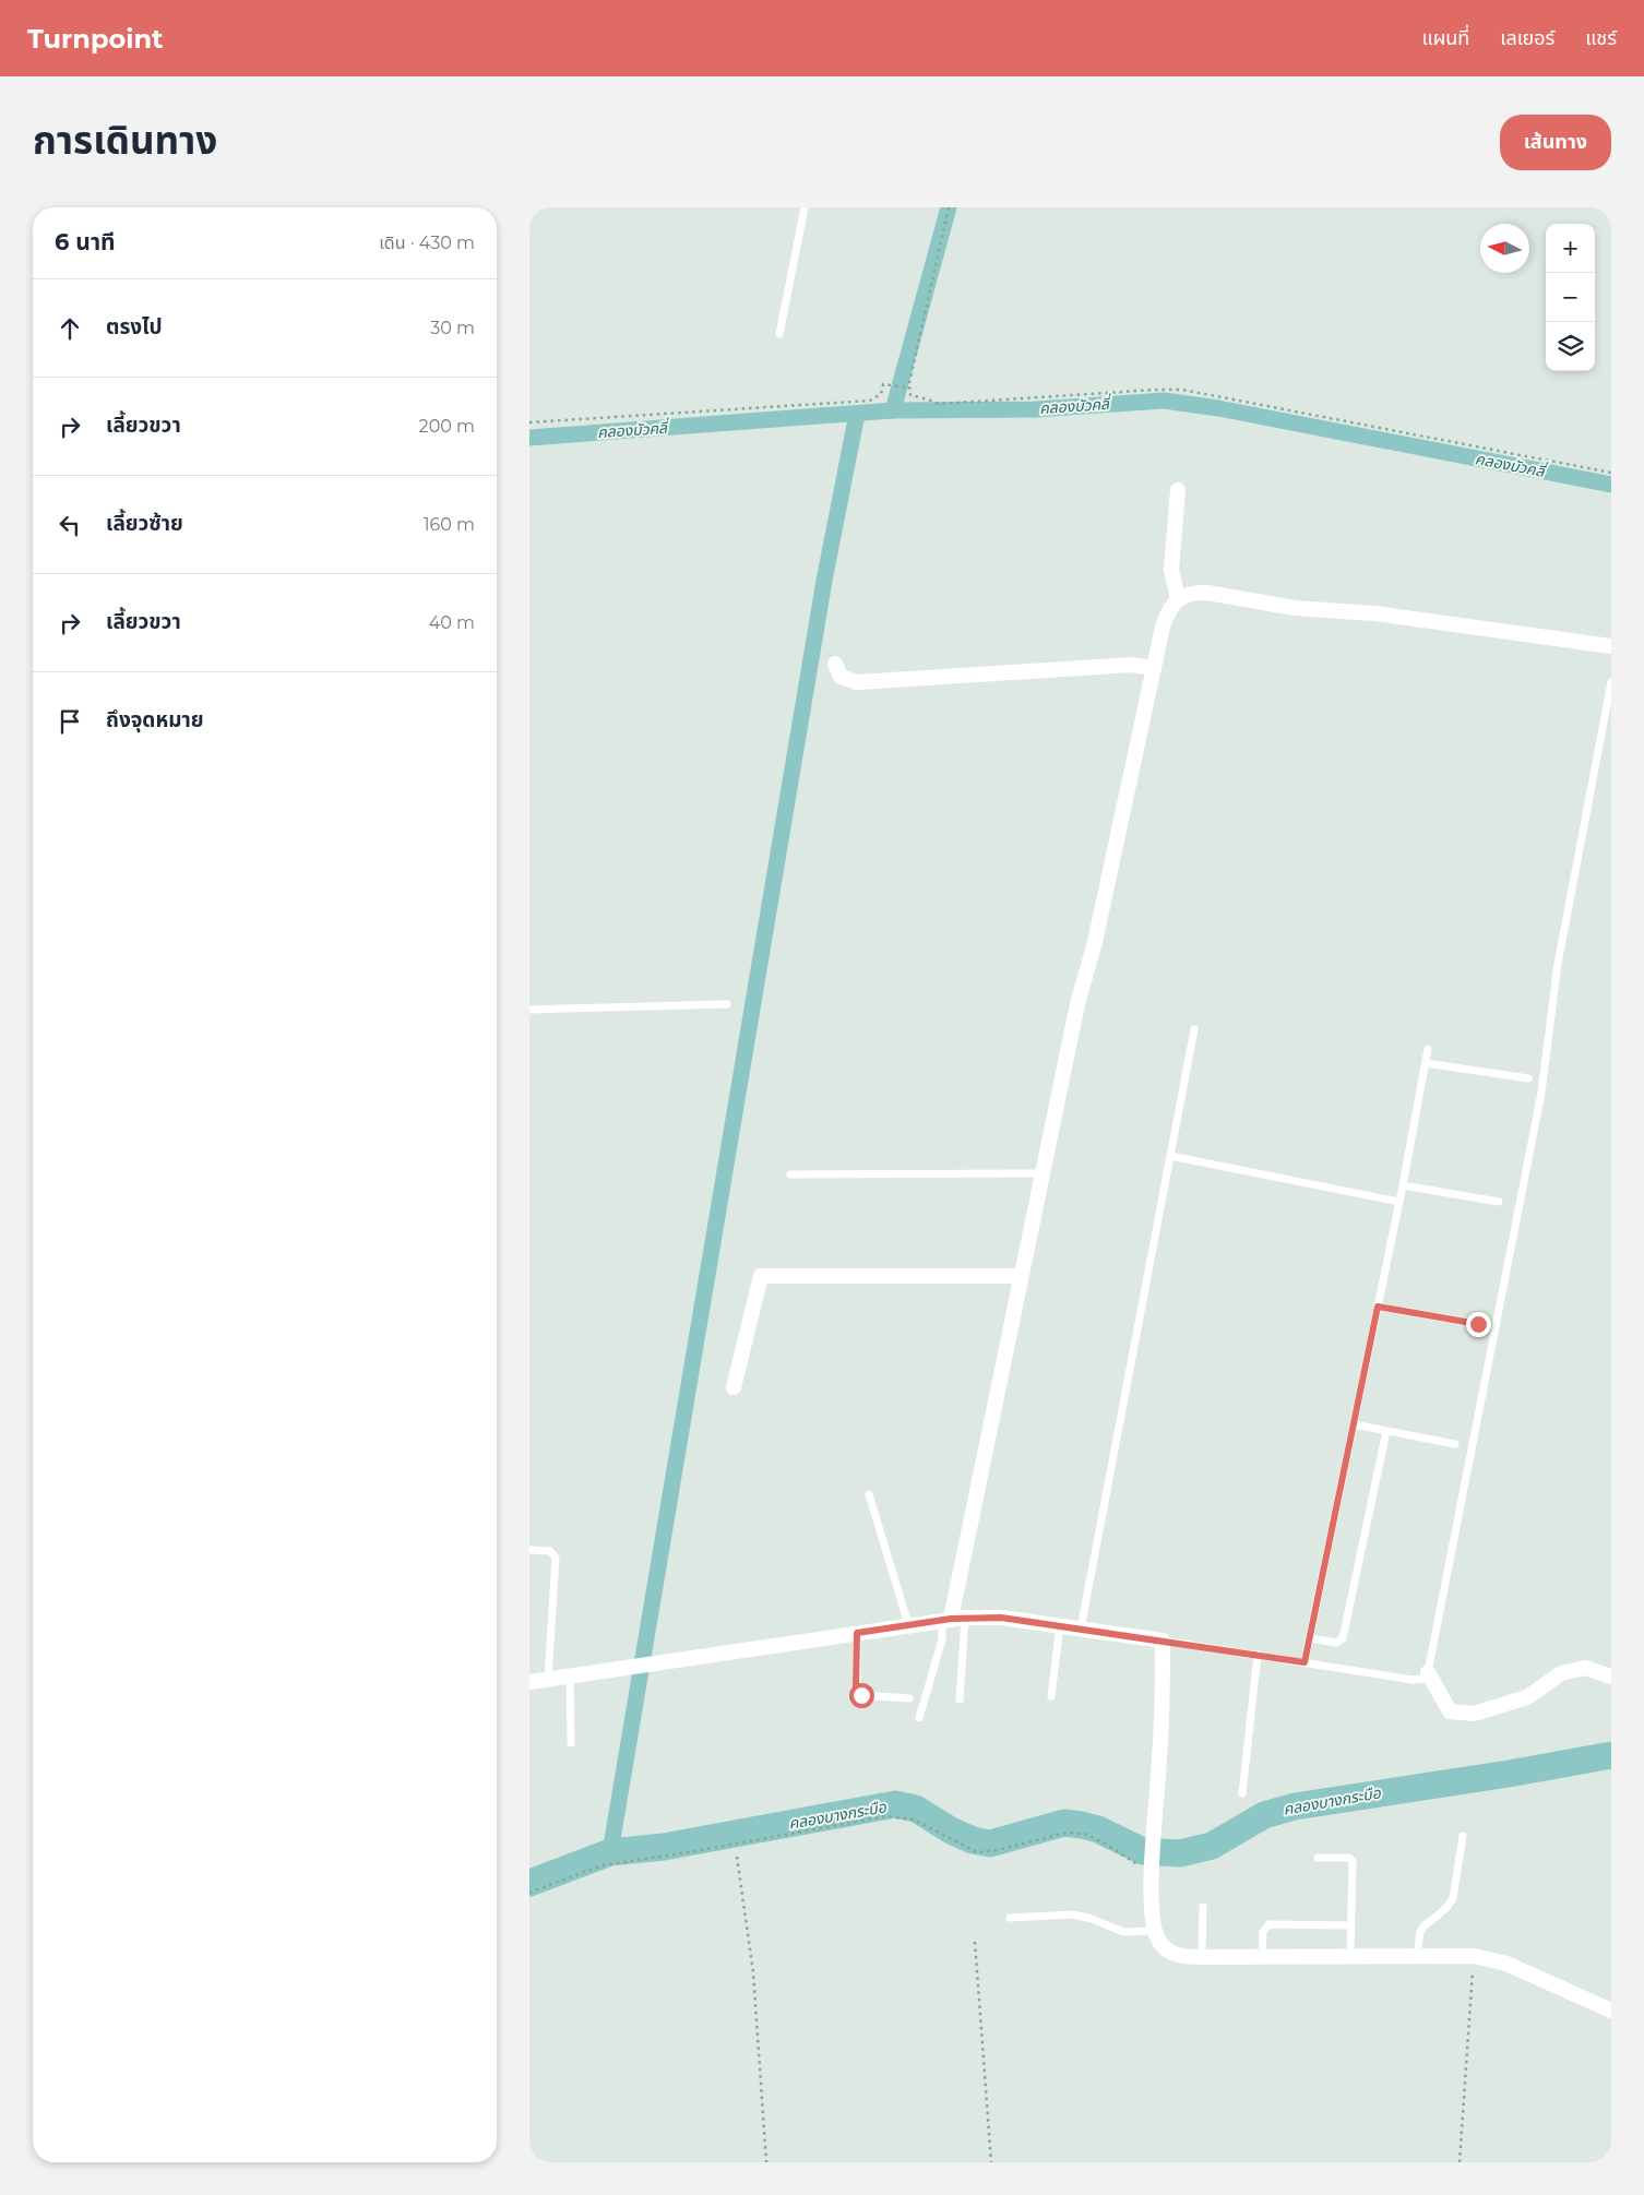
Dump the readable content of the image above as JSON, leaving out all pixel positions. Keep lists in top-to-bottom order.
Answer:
{
  "water": ["คลองบัวคลี่", "คลองบางกระบือ"],
  "north": "left",
  "page": {
    "header": "Turnpoint",
    "nav": ["แผนที่", "เลเยอร์", "แชร์"],
    "title": "การเดินทาง",
    "buttons": "เส้นทาง",
    "heading": ["6 นาที", "เดิน · 430 m"],
    "map_buttons": ["+", "−"],
    "list": [
      ["ตรงไป", "30 m"],
      ["เลี้ยวขวา", "200 m"],
      ["เลี้ยวซ้าย", "160 m"],
      ["เลี้ยวขวา", "40 m"],
      "ถึงจุดหมาย"
    ]
  }
}
